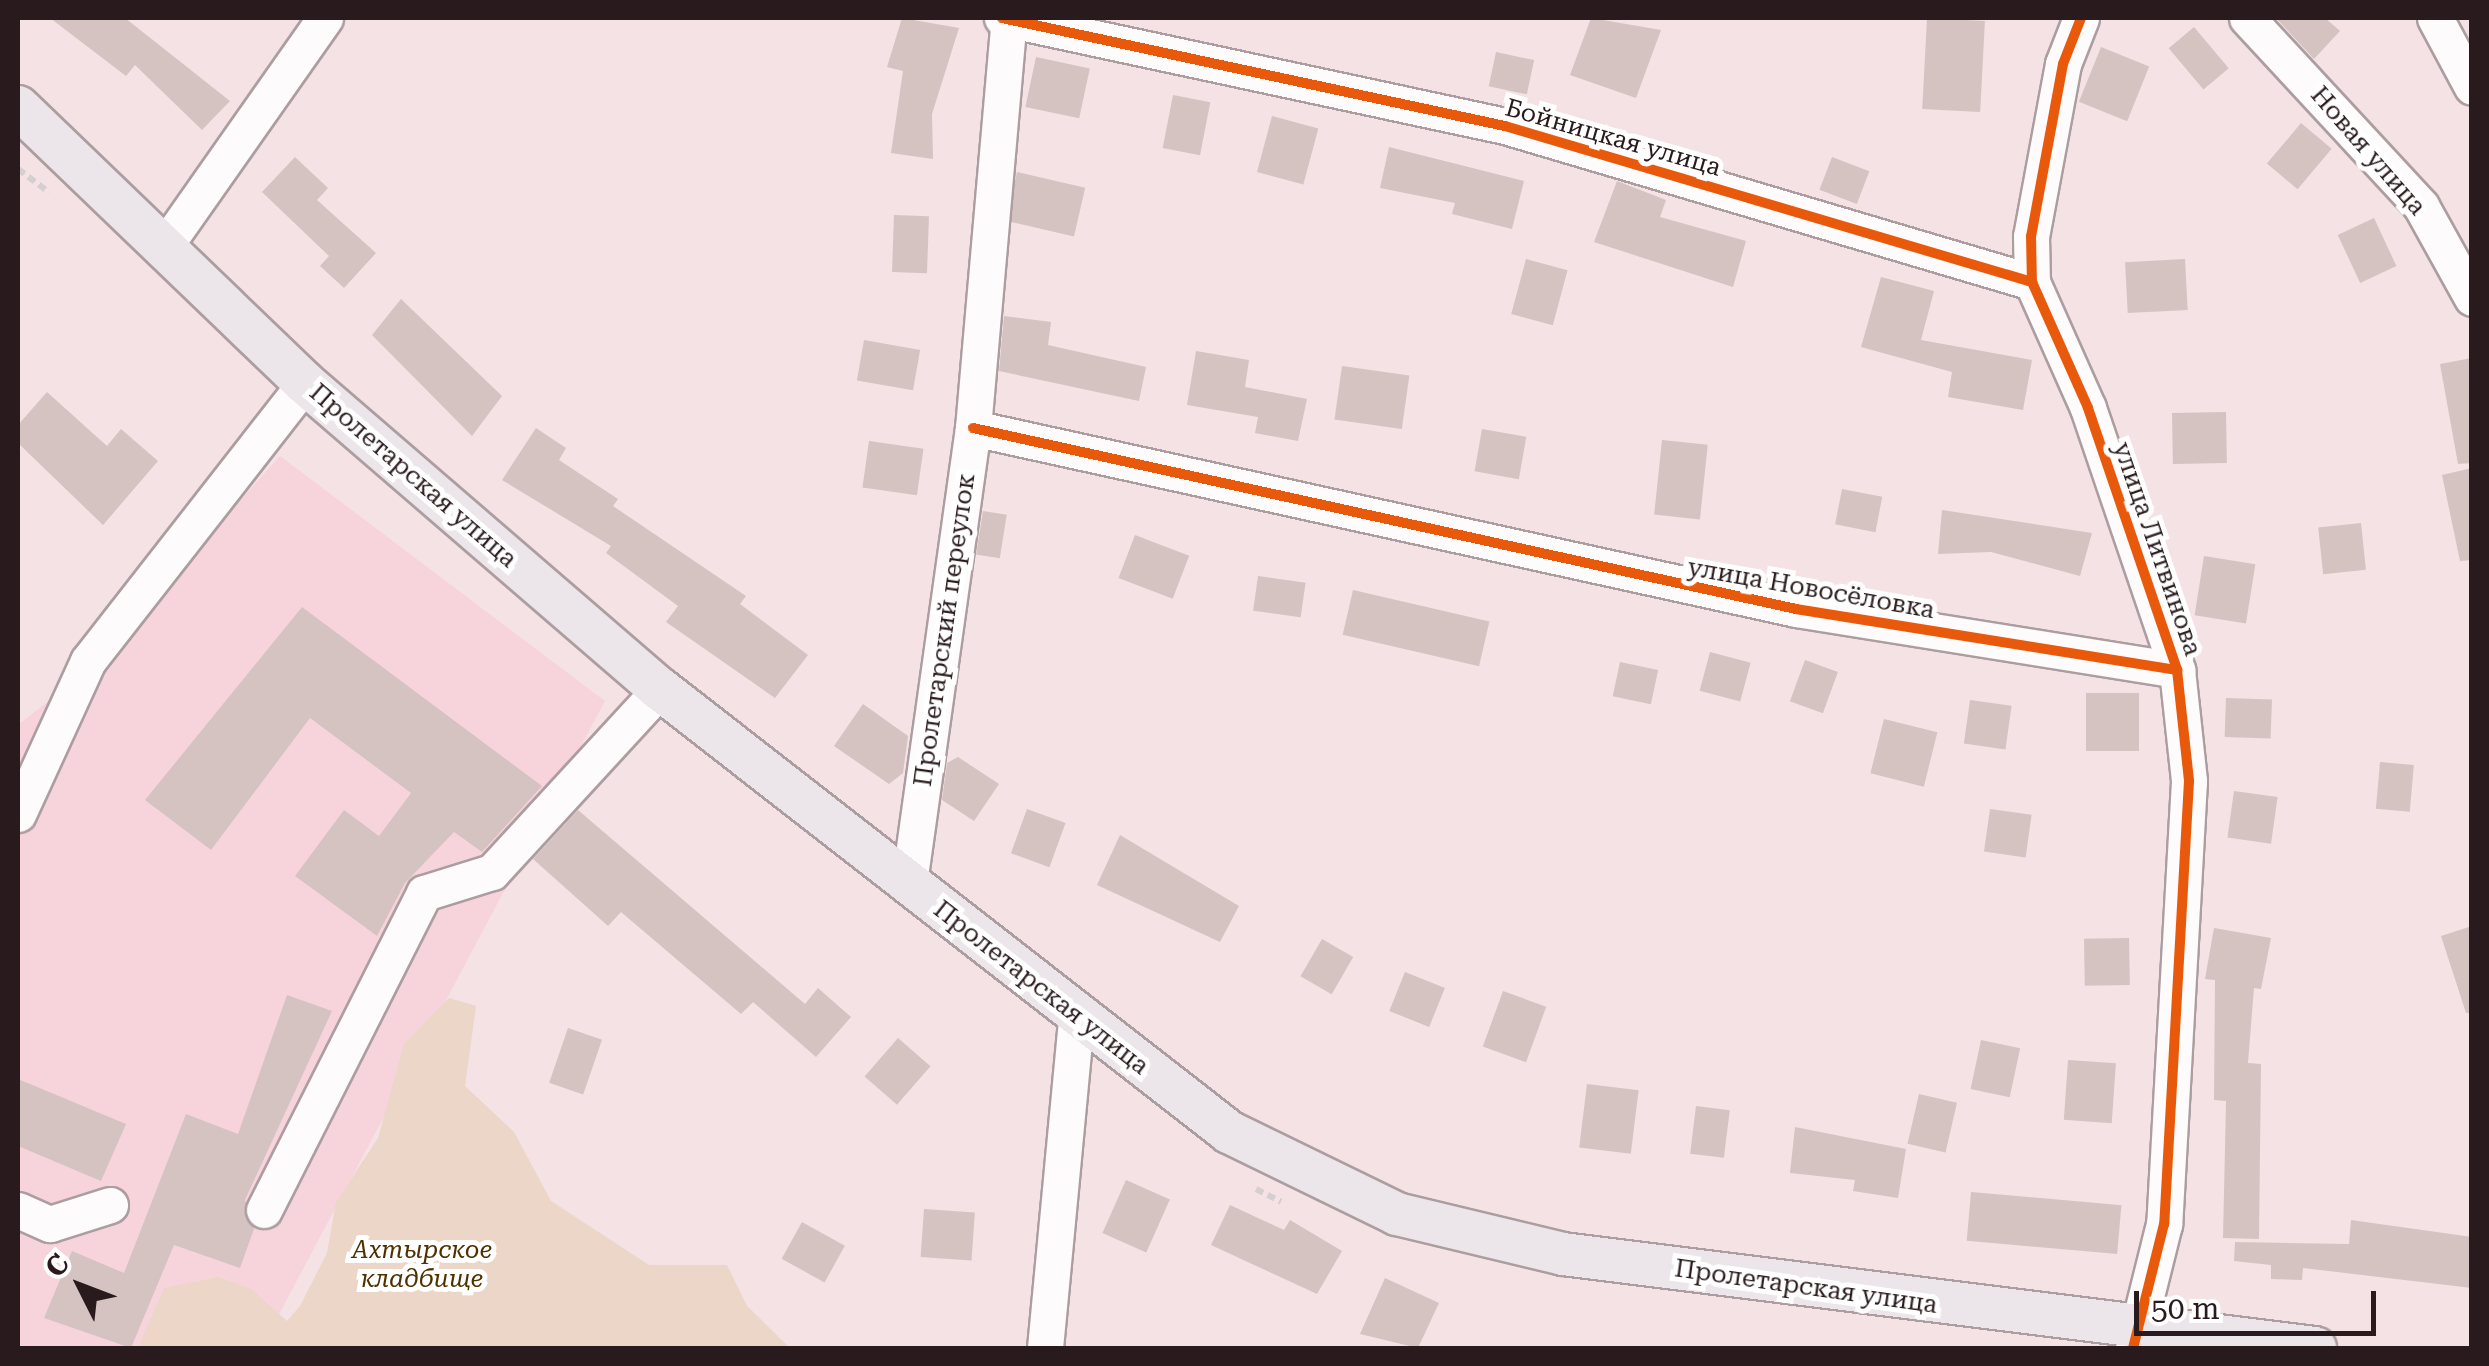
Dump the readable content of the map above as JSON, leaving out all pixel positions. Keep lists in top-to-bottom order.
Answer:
{
  "streets": {
    "main road": ["Пролетарская улица"],
    "street": [
      "Бойницкая улица",
      "Новая улица",
      "улица Литвинова",
      "улица Новосёловка",
      "Пролетарский переулок"
    ]
  },
  "crossings": [
    ["Бойницкая улица", "улица Литвинова"],
    ["Бойницкая улица", "Пролетарский переулок"],
    ["Пролетарская улица", "улица Литвинова"],
    ["Пролетарская улица", "Пролетарский переулок"],
    ["улица Литвинова", "улица Новосёловка"],
    ["улица Новосёловка", "Пролетарский переулок"]
  ],
  "parks": ["Ахтырское кладбище"],
  "scale_bar": "50 m",
  "north": "top left"
}
